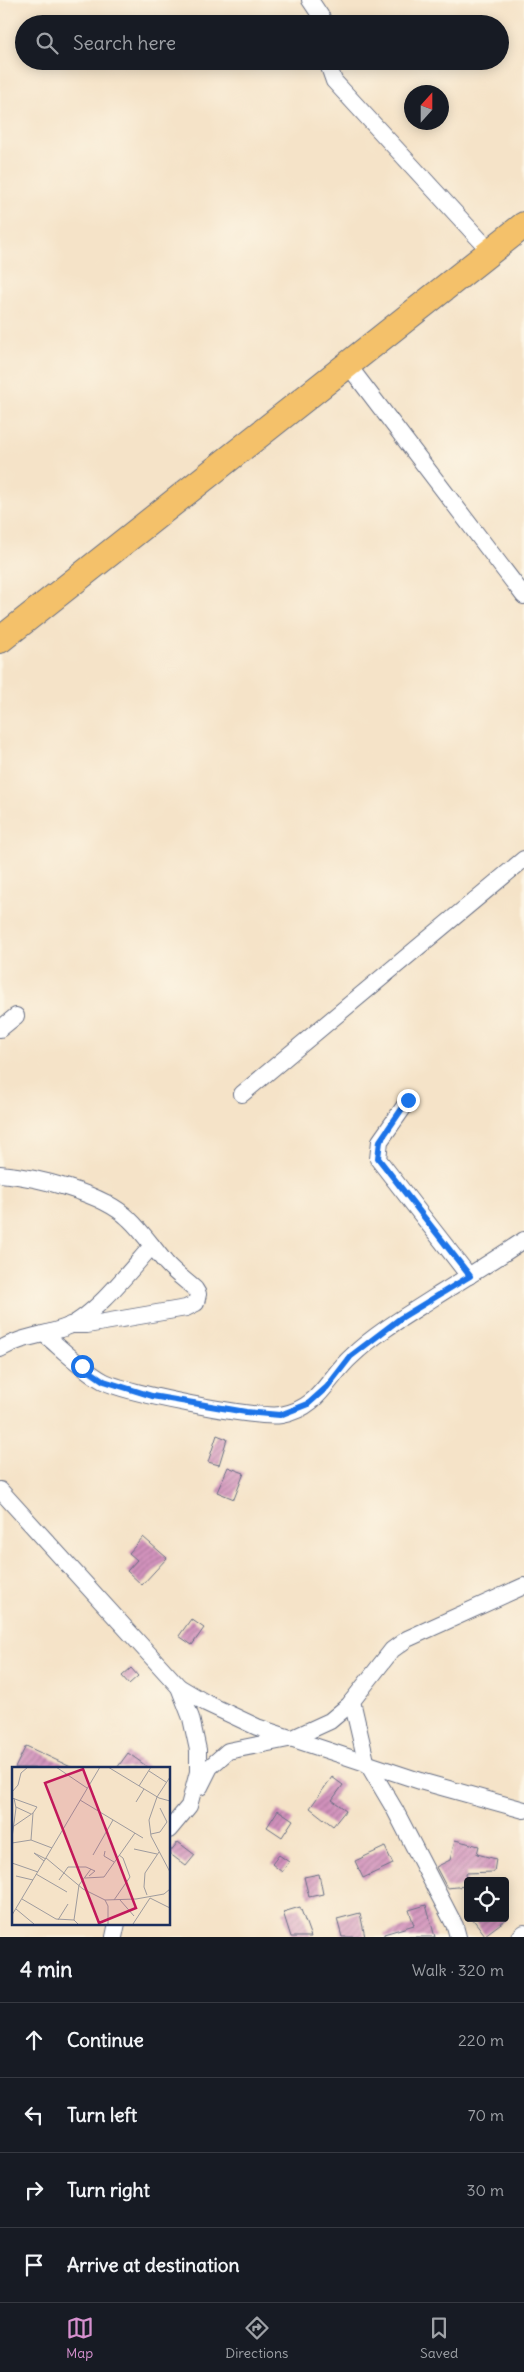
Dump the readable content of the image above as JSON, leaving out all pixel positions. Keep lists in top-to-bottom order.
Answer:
{
  "north": "top",
  "page": {
    "search": "Search here",
    "heading": ["4 min", "Walk · 320 m"],
    "list": [
      ["Continue", "220 m"],
      ["Turn left", "70 m"],
      ["Turn right", "30 m"],
      "Arrive at destination"
    ],
    "nav": ["Map", "Directions", "Saved"]
  }
}
